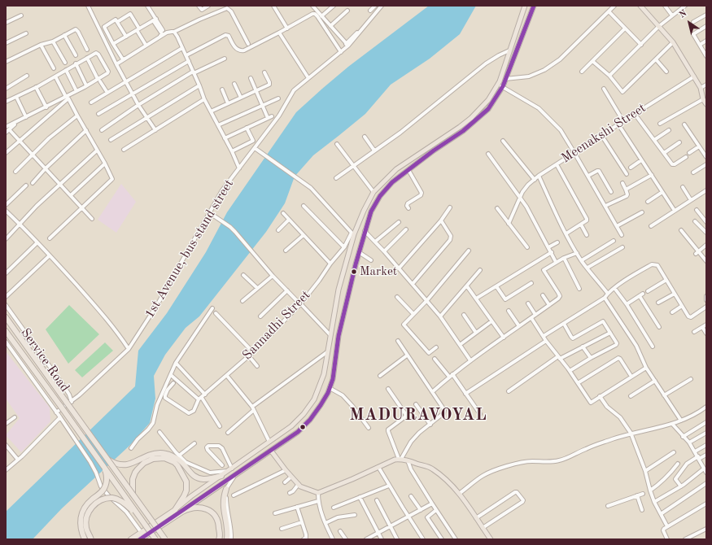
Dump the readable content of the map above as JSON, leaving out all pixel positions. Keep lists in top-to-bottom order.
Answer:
{
  "streets": {
    "street": [
      "Meenakshi Street",
      "1st Avenue, bus stand street",
      "Sannadhi Street",
      "Service Road"
    ]
  },
  "crossings": [
    ["1st Avenue, bus stand street", "Service Road"]
  ],
  "districts": ["MADURAVOYAL"],
  "places": ["Market"],
  "north": "top left"
}
